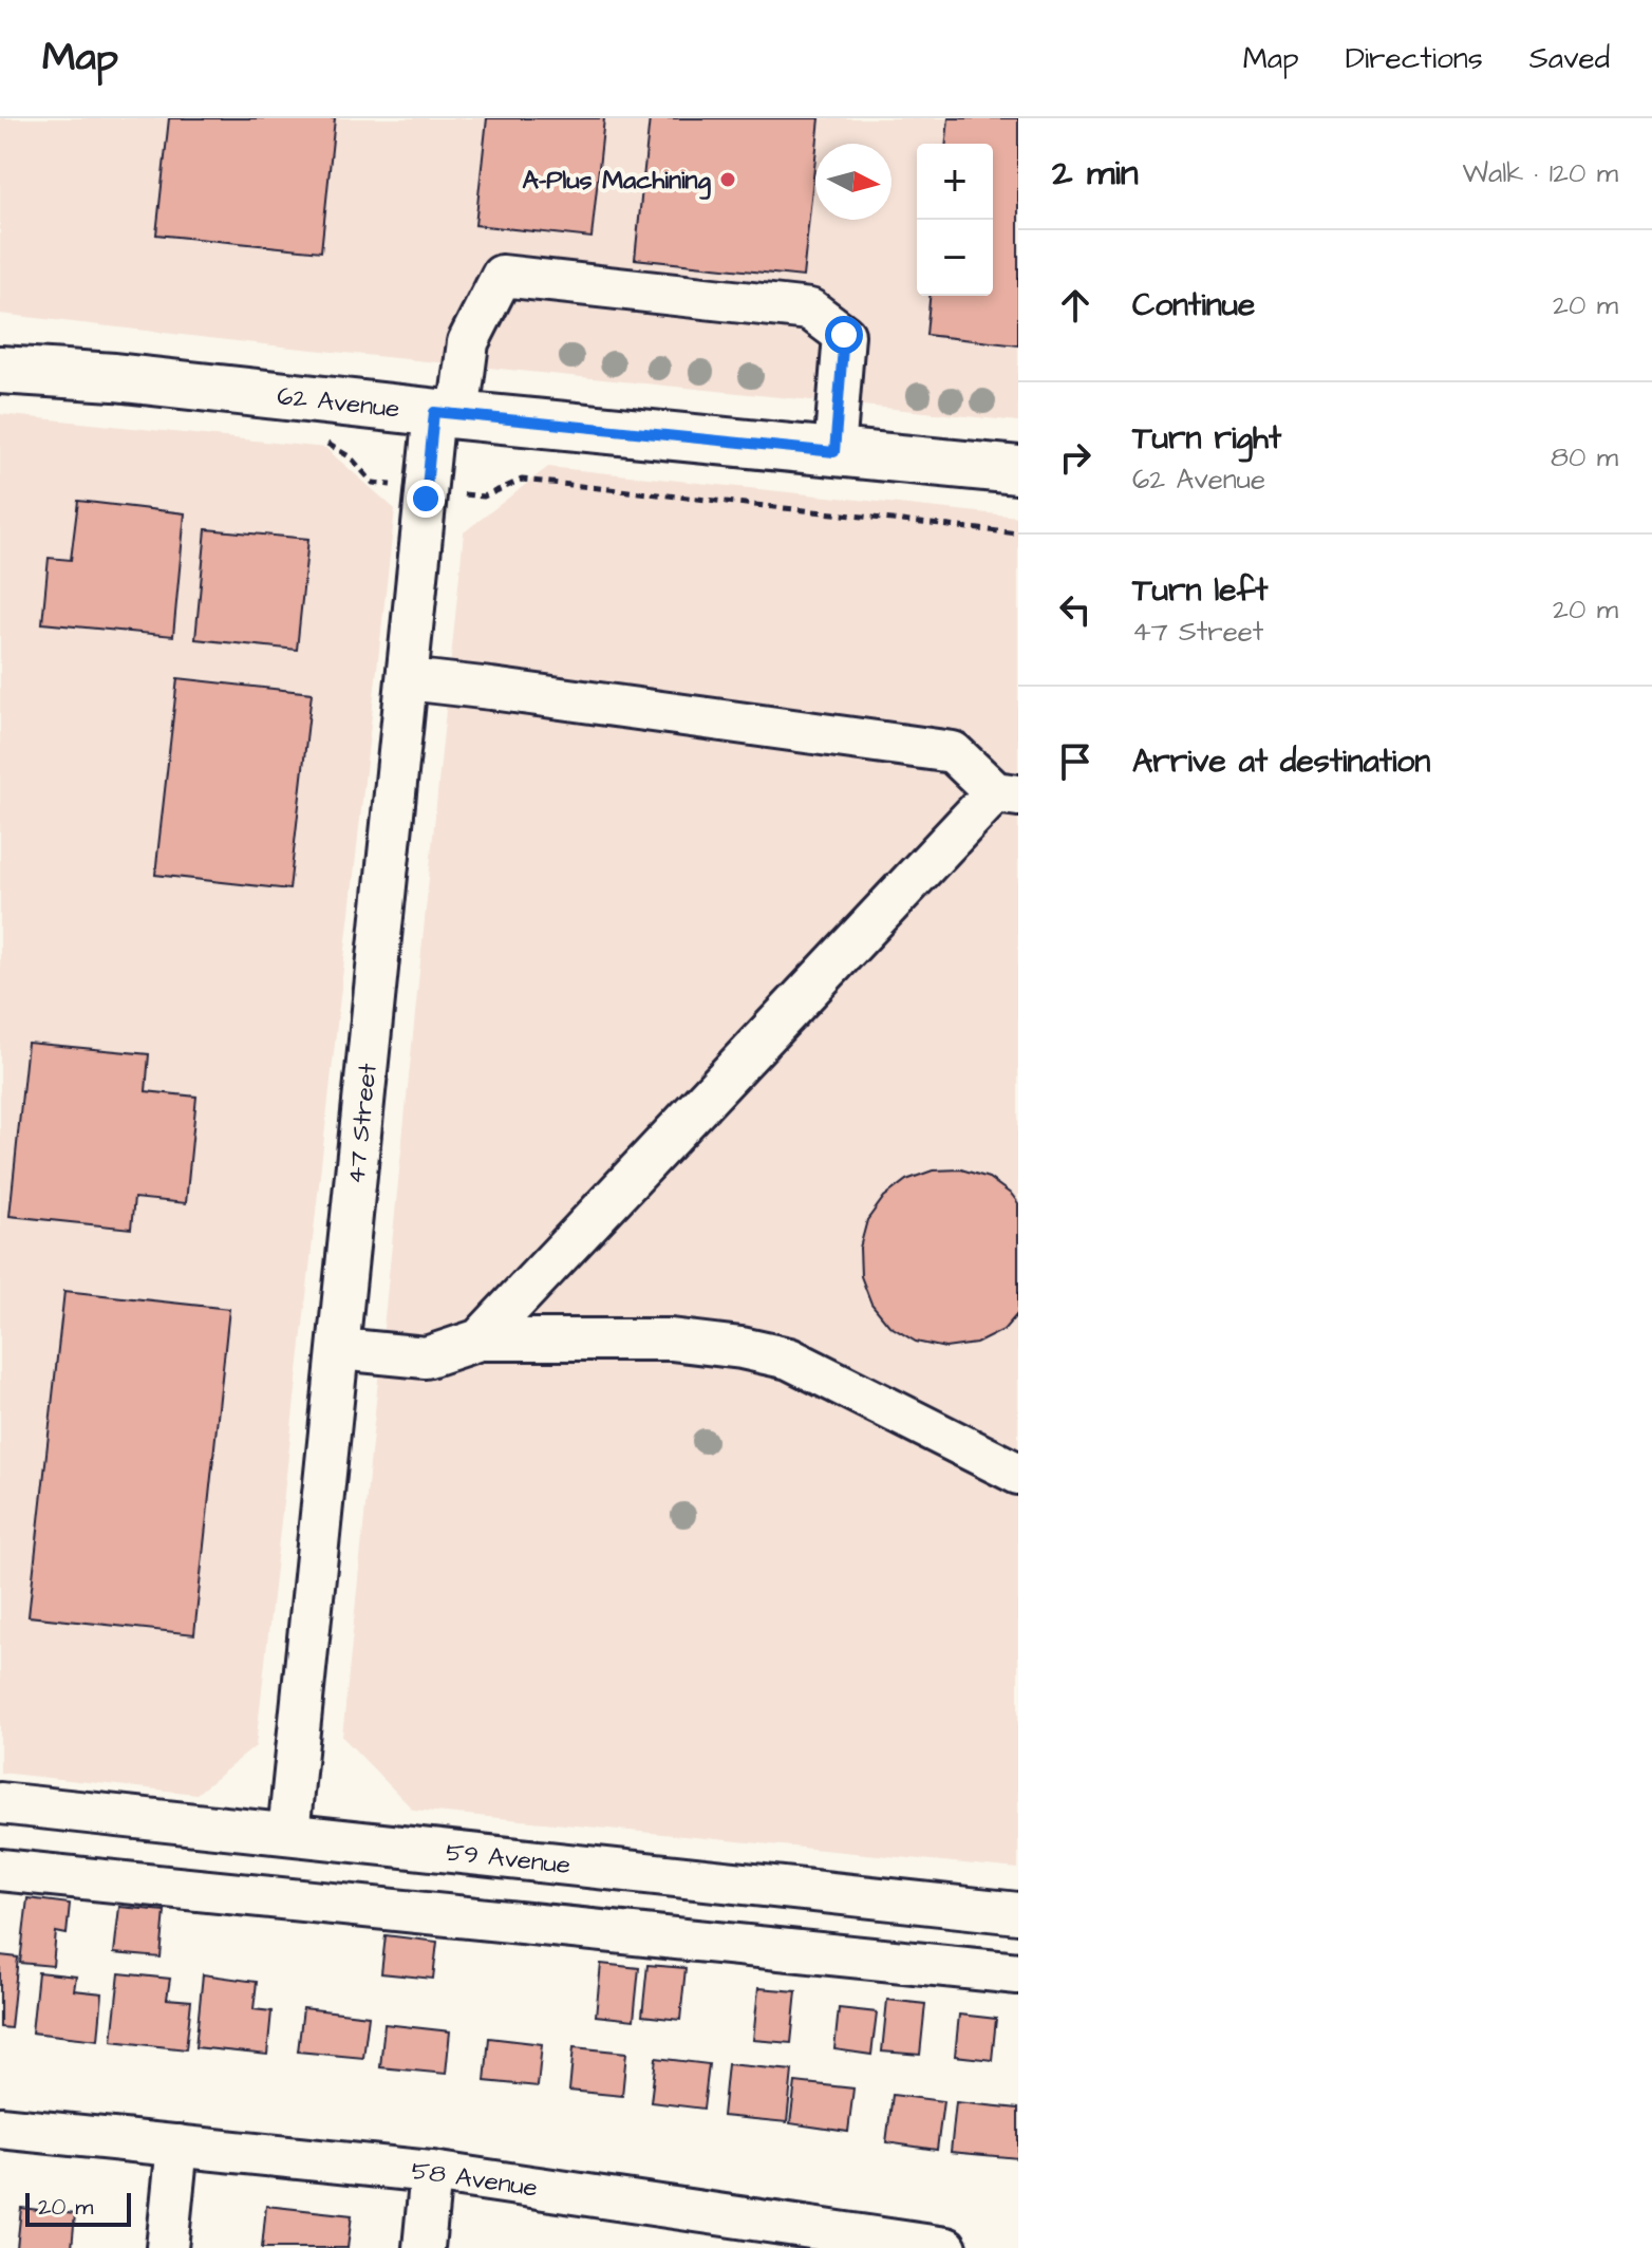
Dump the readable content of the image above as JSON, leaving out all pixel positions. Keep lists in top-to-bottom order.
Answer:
{
  "streets": {
    "main road": ["62 Avenue"],
    "street": ["47 Street", "59 Avenue", "58 Avenue"]
  },
  "crossings": [
    ["62 Avenue", "47 Street"],
    ["47 Street", "59 Avenue"]
  ],
  "places": ["A-Plus Machining"],
  "scale_bar": "20 m",
  "north": "right",
  "page": {
    "header": "Map",
    "nav": ["Map", "Directions", "Saved"],
    "heading": ["2 min", "Walk · 120 m"],
    "map_buttons": ["+", "−"],
    "list": [
      ["Continue", "20 m"],
      ["Turn right", "62 Avenue", "80 m"],
      ["Turn left", "47 Street", "20 m"],
      "Arrive at destination"
    ],
    "scale": "20 m"
  }
}
